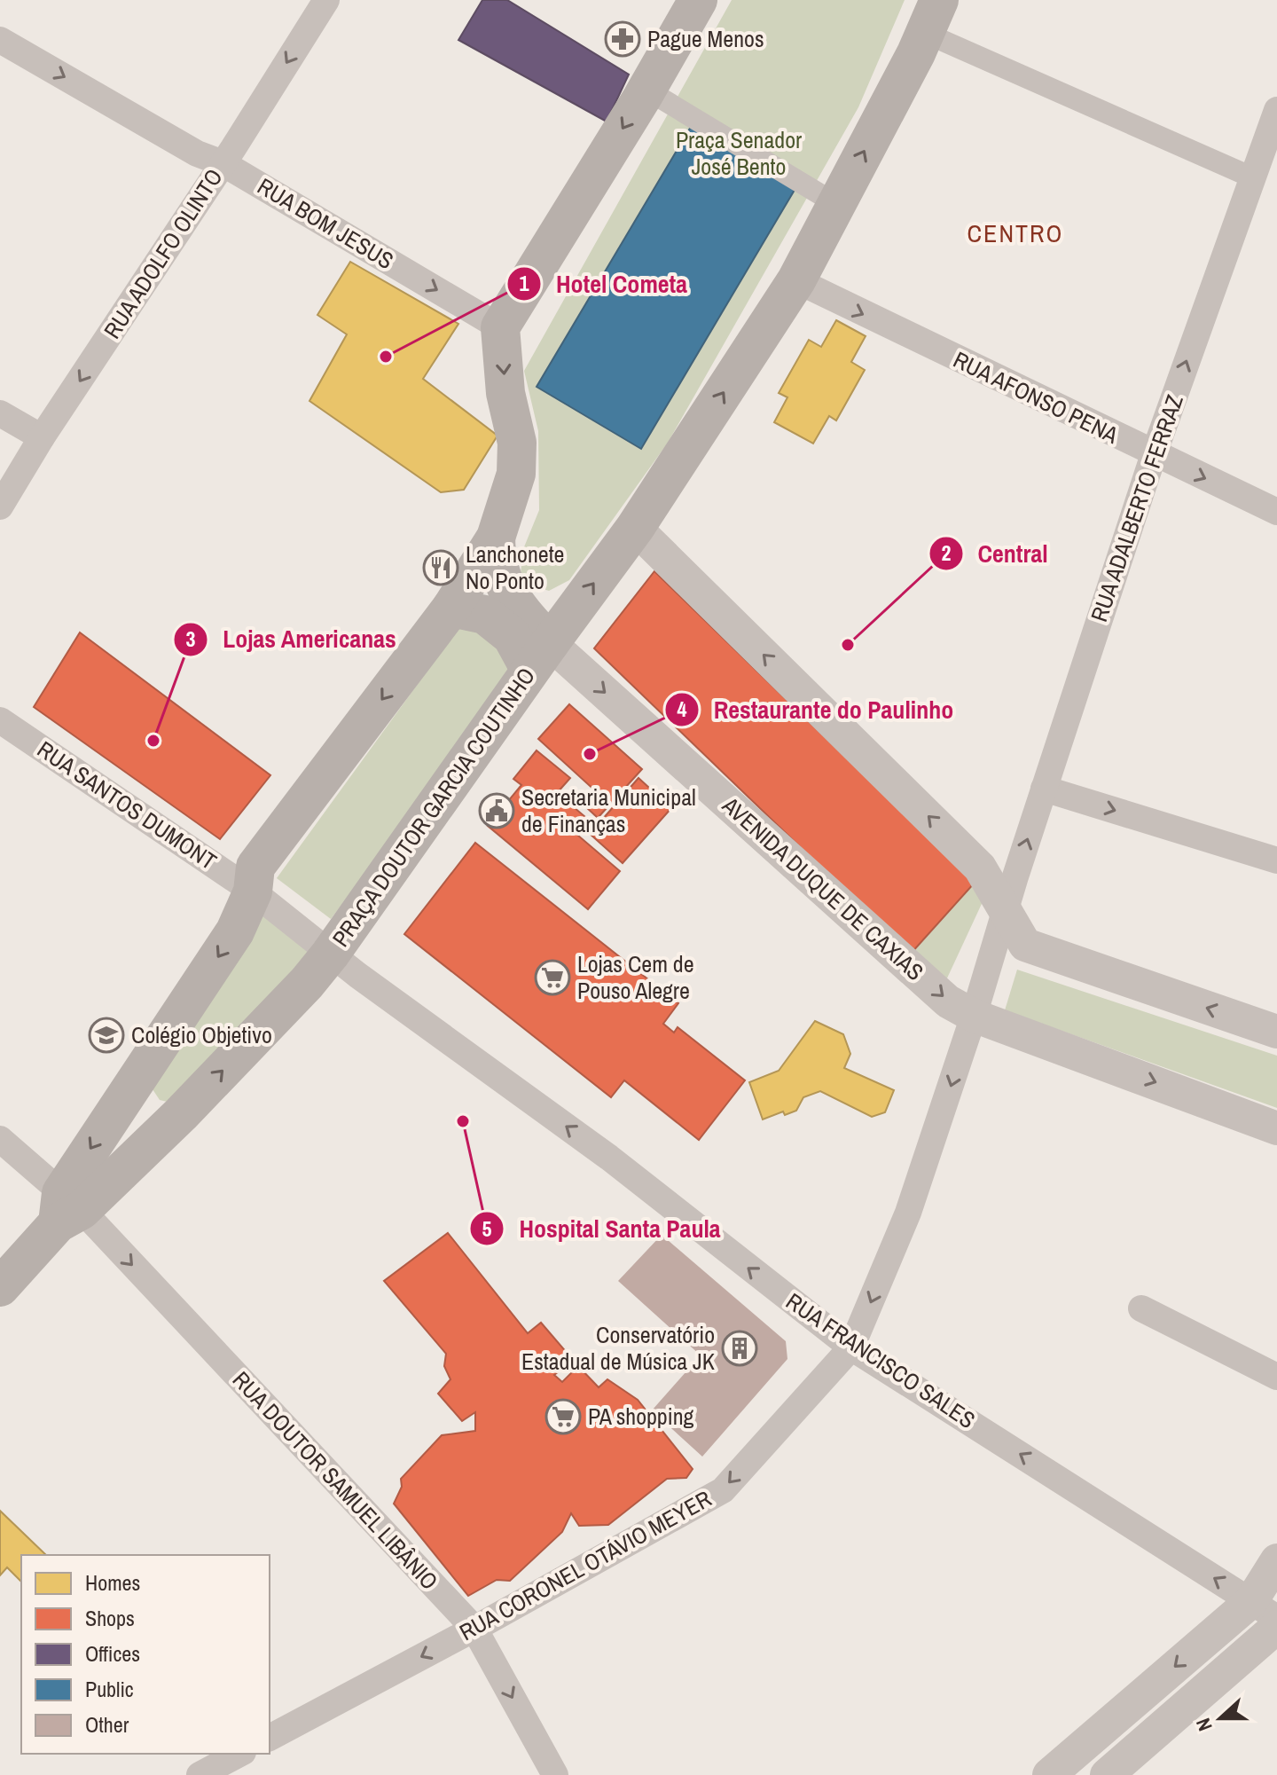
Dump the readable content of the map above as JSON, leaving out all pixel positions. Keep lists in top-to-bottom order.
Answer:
{
  "streets": {
    "main road": ["PRAÇA DOUTOR GARCIA COUTINHO"],
    "street": [
      "RUA BOM JESUS",
      "RUA ADOLFO OLINTO",
      "RUA AFONSO PENA",
      "RUA ADALBERTO FERRAZ",
      "RUA SANTOS DUMONT",
      "AVENIDA DUQUE DE CAXIAS",
      "RUA FRANCISCO SALES",
      "RUA DOUTOR SAMUEL LIBÂNIO",
      "RUA CORONEL OTÁVIO MEYER"
    ]
  },
  "crossings": [
    ["RUA BOM JESUS", "RUA ADOLFO OLINTO"],
    ["RUA AFONSO PENA", "RUA ADALBERTO FERRAZ"],
    ["RUA SANTOS DUMONT", "PRAÇA DOUTOR GARCIA COUTINHO"],
    ["PRAÇA DOUTOR GARCIA COUTINHO", "AVENIDA DUQUE DE CAXIAS"],
    ["PRAÇA DOUTOR GARCIA COUTINHO", "RUA FRANCISCO SALES"],
    ["AVENIDA DUQUE DE CAXIAS", "RUA CORONEL OTÁVIO MEYER"],
    ["RUA FRANCISCO SALES", "RUA CORONEL OTÁVIO MEYER"],
    ["RUA DOUTOR SAMUEL LIBÂNIO", "RUA CORONEL OTÁVIO MEYER"]
  ],
  "one_way": [
    "RUA BOM JESUS",
    "RUA ADOLFO OLINTO",
    "RUA AFONSO PENA",
    "RUA ADALBERTO FERRAZ",
    "RUA FRANCISCO SALES",
    "RUA DOUTOR SAMUEL LIBÂNIO",
    "RUA CORONEL OTÁVIO MEYER"
  ],
  "districts": ["CENTRO"],
  "parks": ["Praça Senador José Bento"],
  "places": {
    "pharmacy": ["Pague Menos"],
    "other": [
      "Hotel Cometa",
      "Central",
      "Lojas Americanas",
      "Restaurante do Paulinho",
      "Hospital Santa Paula"
    ],
    "restaurant": ["Lanchonete No Ponto"],
    "public building": ["Secretaria Municipal de Finanças"],
    "supermarket": ["Lojas Cem de Pouso Alegre", "PA shopping"],
    "school or university": ["Colégio Objetivo"],
    "building": ["Conservatório Estadual de Música JK"]
  },
  "legend": [
    "Homes",
    "Shops",
    "Offices",
    "Public",
    "Other"
  ],
  "north": "left"
}
